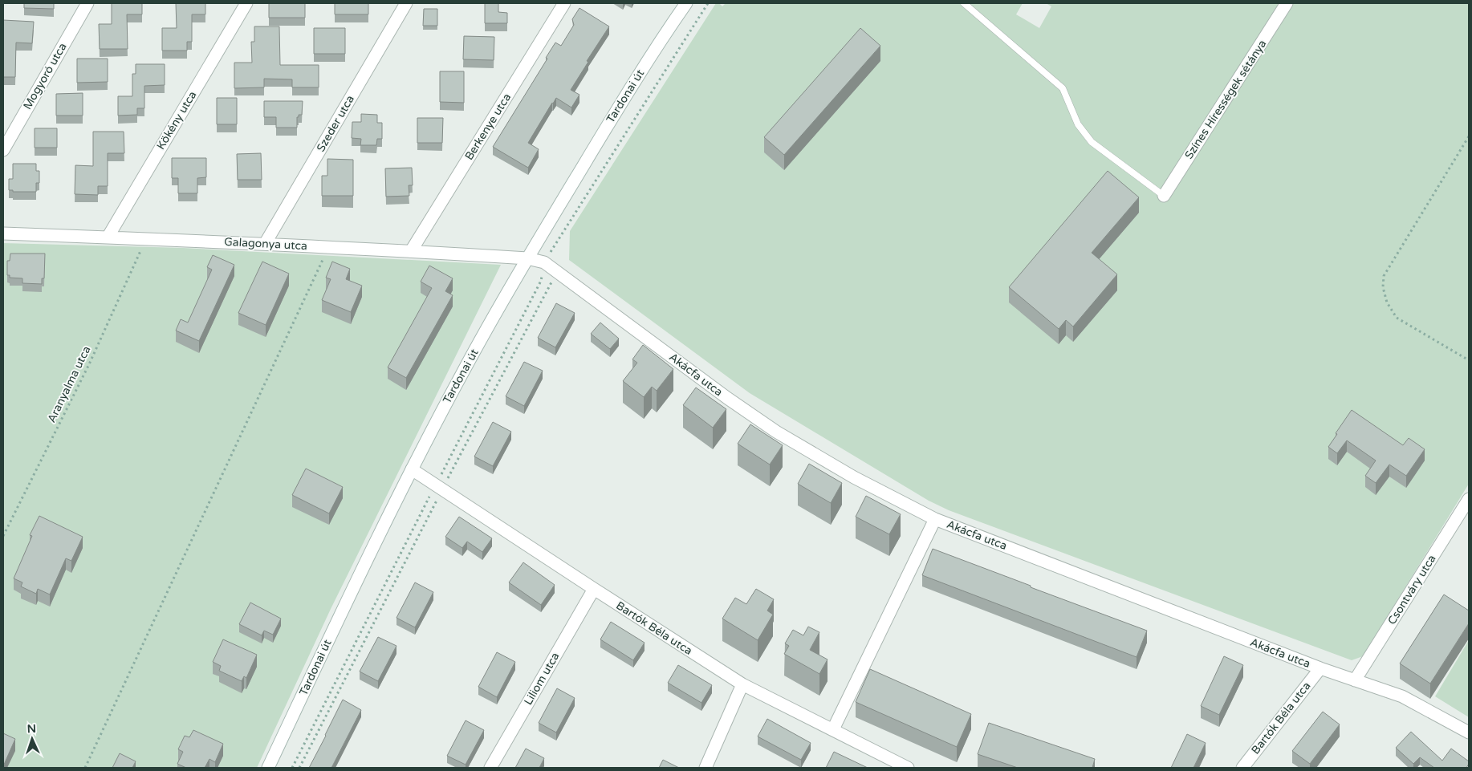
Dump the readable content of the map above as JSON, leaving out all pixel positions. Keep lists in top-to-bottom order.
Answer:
{
  "streets": {
    "street": [
      "Mogyoró utca",
      "Tardonai út",
      "Színes Hírességek sétánya",
      "Kökény utca",
      "Szeder utca",
      "Berkenye utca",
      "Galagonya utca",
      "Akácfa utca",
      "Csontváry utca",
      "Bartók Béla utca",
      "Liliom utca"
    ],
    "path": ["Aranyalma utca"]
  },
  "crossings": [
    ["Tardonai út", "Galagonya utca"],
    ["Tardonai út", "Akácfa utca"],
    ["Tardonai út", "Bartók Béla utca"],
    ["Kökény utca", "Galagonya utca"],
    ["Szeder utca", "Galagonya utca"],
    ["Berkenye utca", "Galagonya utca"],
    ["Galagonya utca", "Akácfa utca"],
    ["Galagonya utca", "Aranyalma utca"],
    ["Akácfa utca", "Csontváry utca"],
    ["Akácfa utca", "Bartók Béla utca"],
    ["Bartók Béla utca", "Liliom utca"]
  ],
  "north": "top"
}
